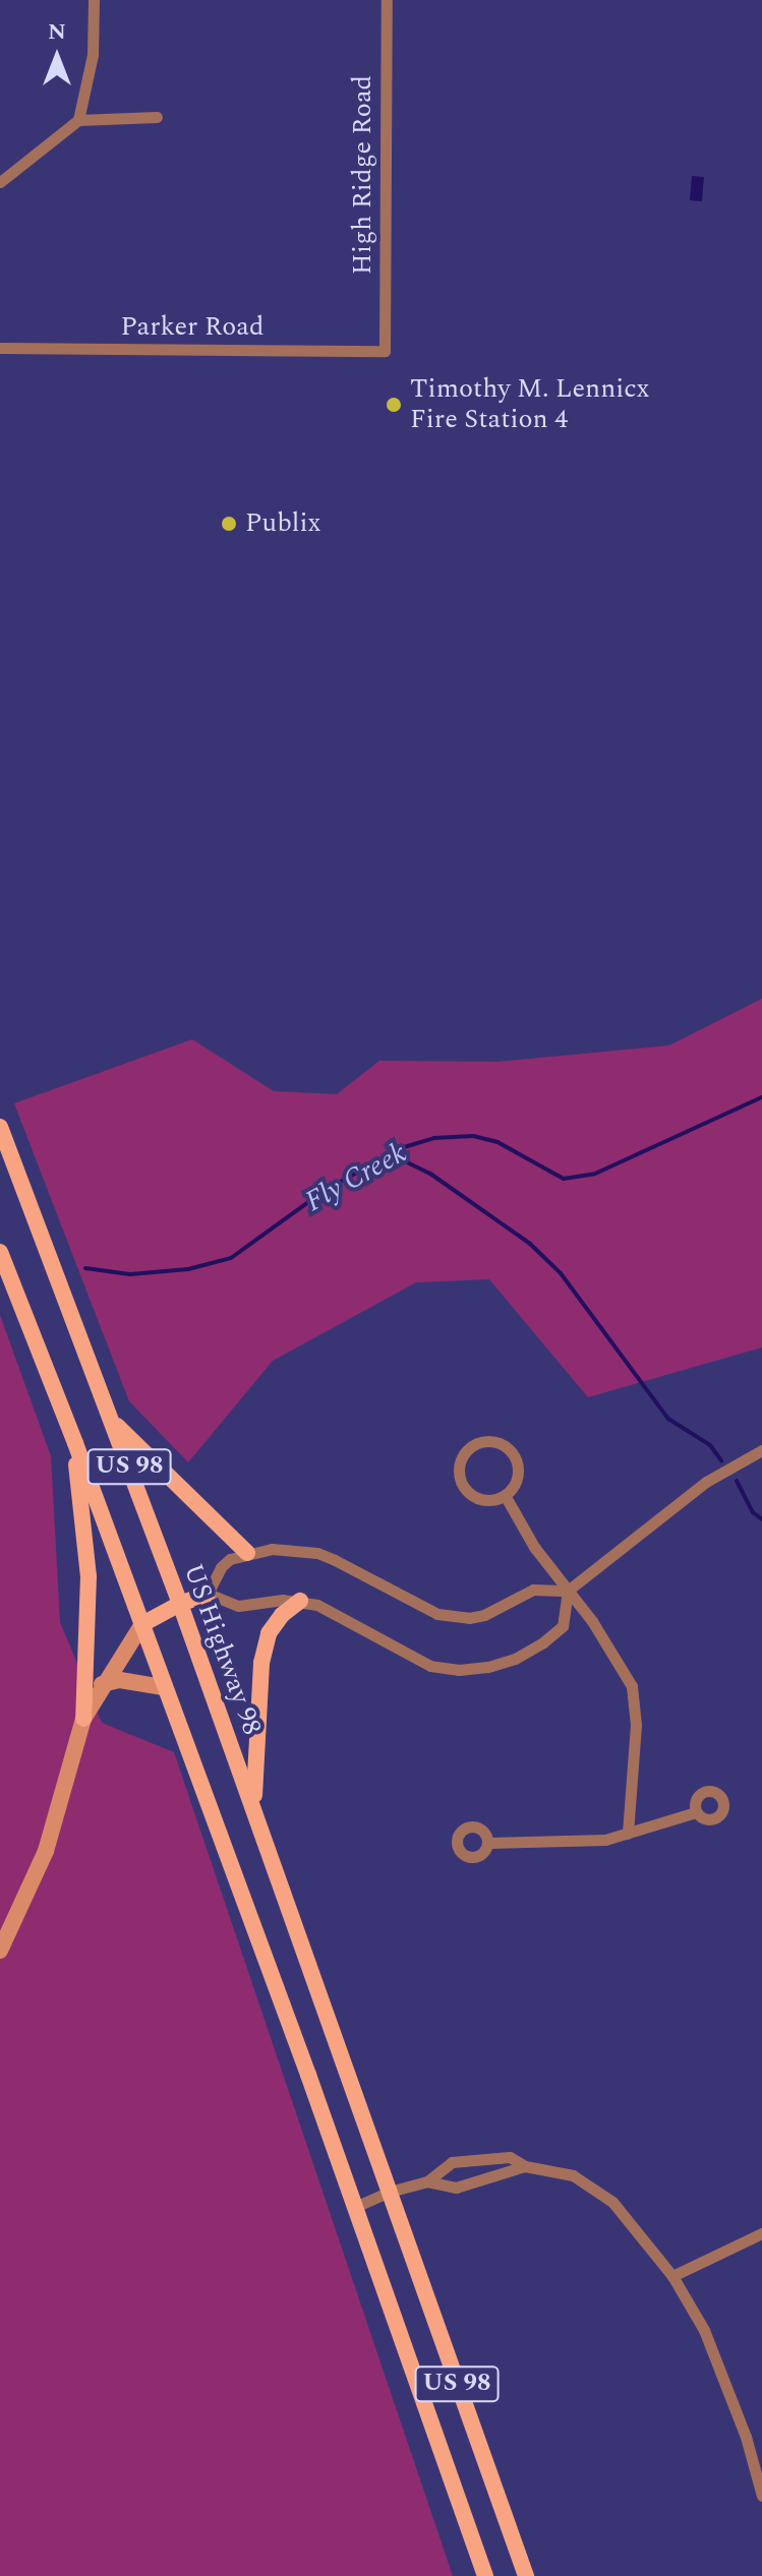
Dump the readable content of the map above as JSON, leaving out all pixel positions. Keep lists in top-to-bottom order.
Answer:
{
  "streets": {
    "main road": ["US 98", "US Highway 98"],
    "street": ["High Ridge Road", "Parker Road"]
  },
  "crossings": [
    ["High Ridge Road", "Parker Road"],
    ["US 98", "US Highway 98"]
  ],
  "water": ["Fly Creek"],
  "places": ["Timothy M. Lennicx Fire Station 4", "Publix"],
  "north": "top"
}
